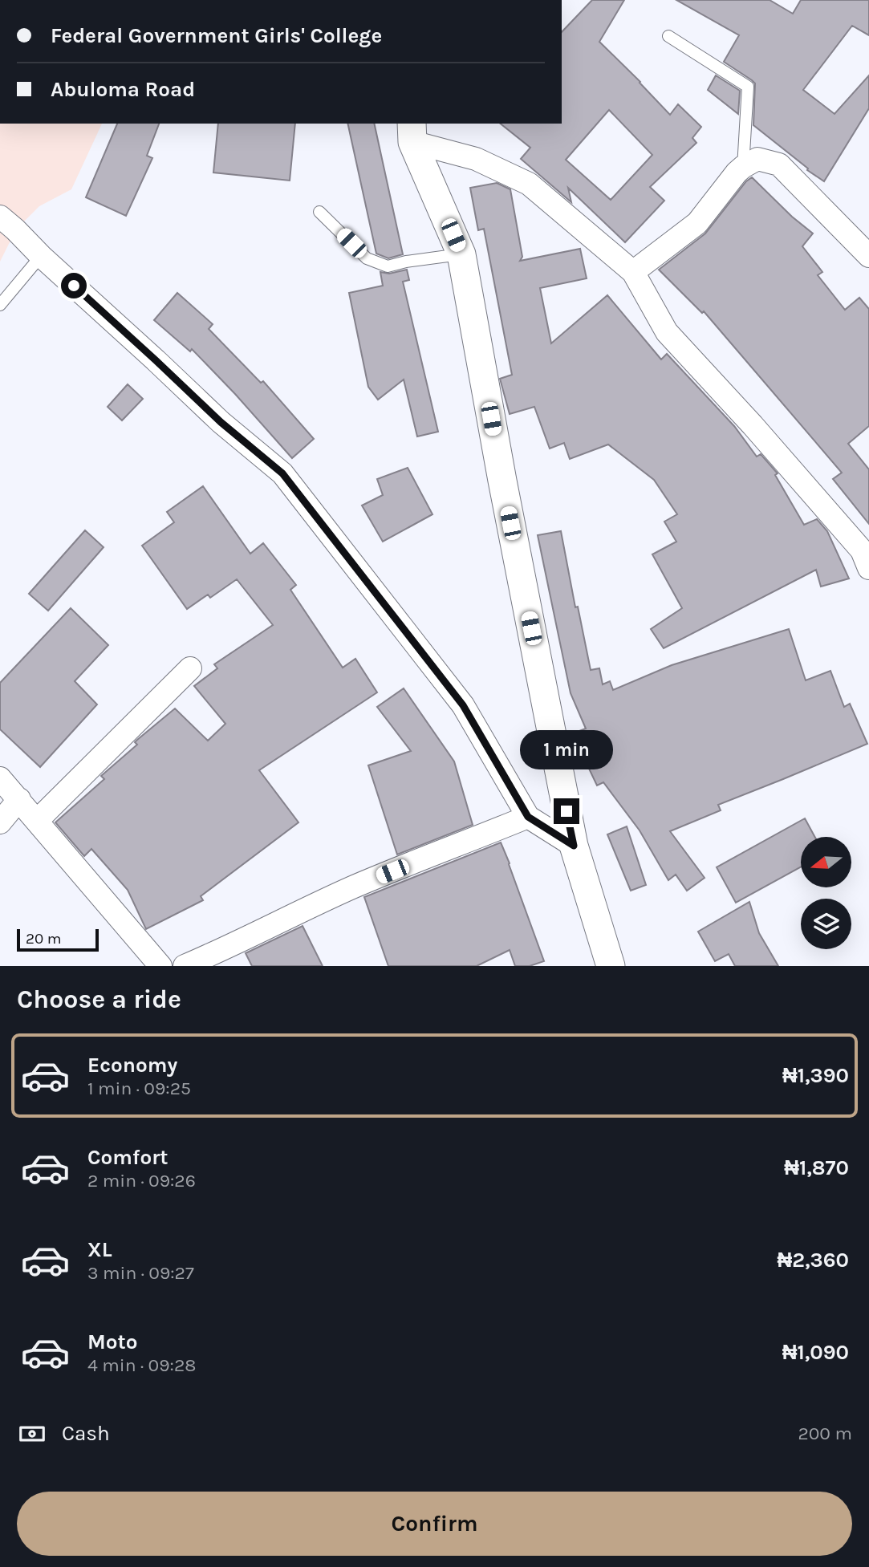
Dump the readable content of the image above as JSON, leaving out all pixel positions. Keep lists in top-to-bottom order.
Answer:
{
  "scale_bar": "20 m",
  "north": "left",
  "page": {
    "banner": ["Federal Government Girls' College", "Abuloma Road"],
    "bubble": "1 min",
    "scale": "20 m",
    "heading": "Choose a ride",
    "list": [
      {
        "name": "Economy",
        "note": "1 min · 09:25",
        "value": "₦1,390"
      },
      {
        "name": "Comfort",
        "note": "2 min · 09:26",
        "value": "₦1,870"
      },
      {
        "name": "XL",
        "note": "3 min · 09:27",
        "value": "₦2,360"
      },
      {
        "name": "Moto",
        "note": "4 min · 09:28",
        "value": "₦1,090"
      }
    ],
    "pay": ["Cash", "200 m"],
    "buttons": "Confirm"
  }
}
